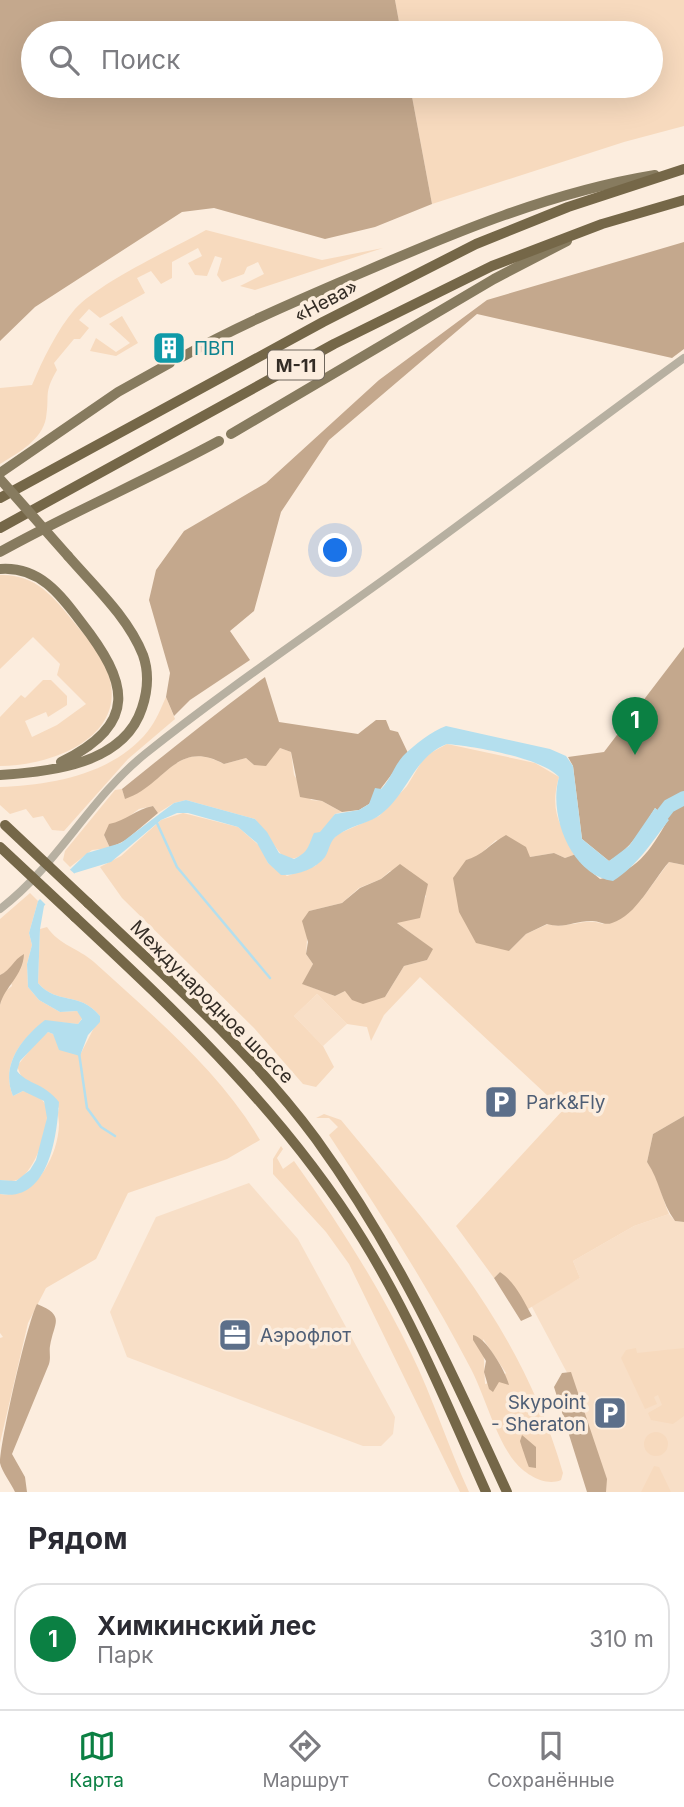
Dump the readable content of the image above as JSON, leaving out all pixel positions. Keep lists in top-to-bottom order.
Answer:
{
  "streets": {
    "highway": ["«Нева»", "М-11", "Международное шоссе"]
  },
  "crossings": [
    ["«Нева»", "М-11"]
  ],
  "places": {
    "building": ["ПВП"],
    "parking": ["Park&Fly", "Skypoint - Sheraton"],
    "office": ["Аэрофлот"]
  },
  "page": {
    "search": "Поиск",
    "pins": "1",
    "heading": "Рядом",
    "list": [
      {
        "mark": "1",
        "name": "Химкинский лес",
        "note": "Парк",
        "value": "310 m"
      }
    ],
    "nav": ["Карта", "Маршрут", "Сохранённые"]
  }
}
